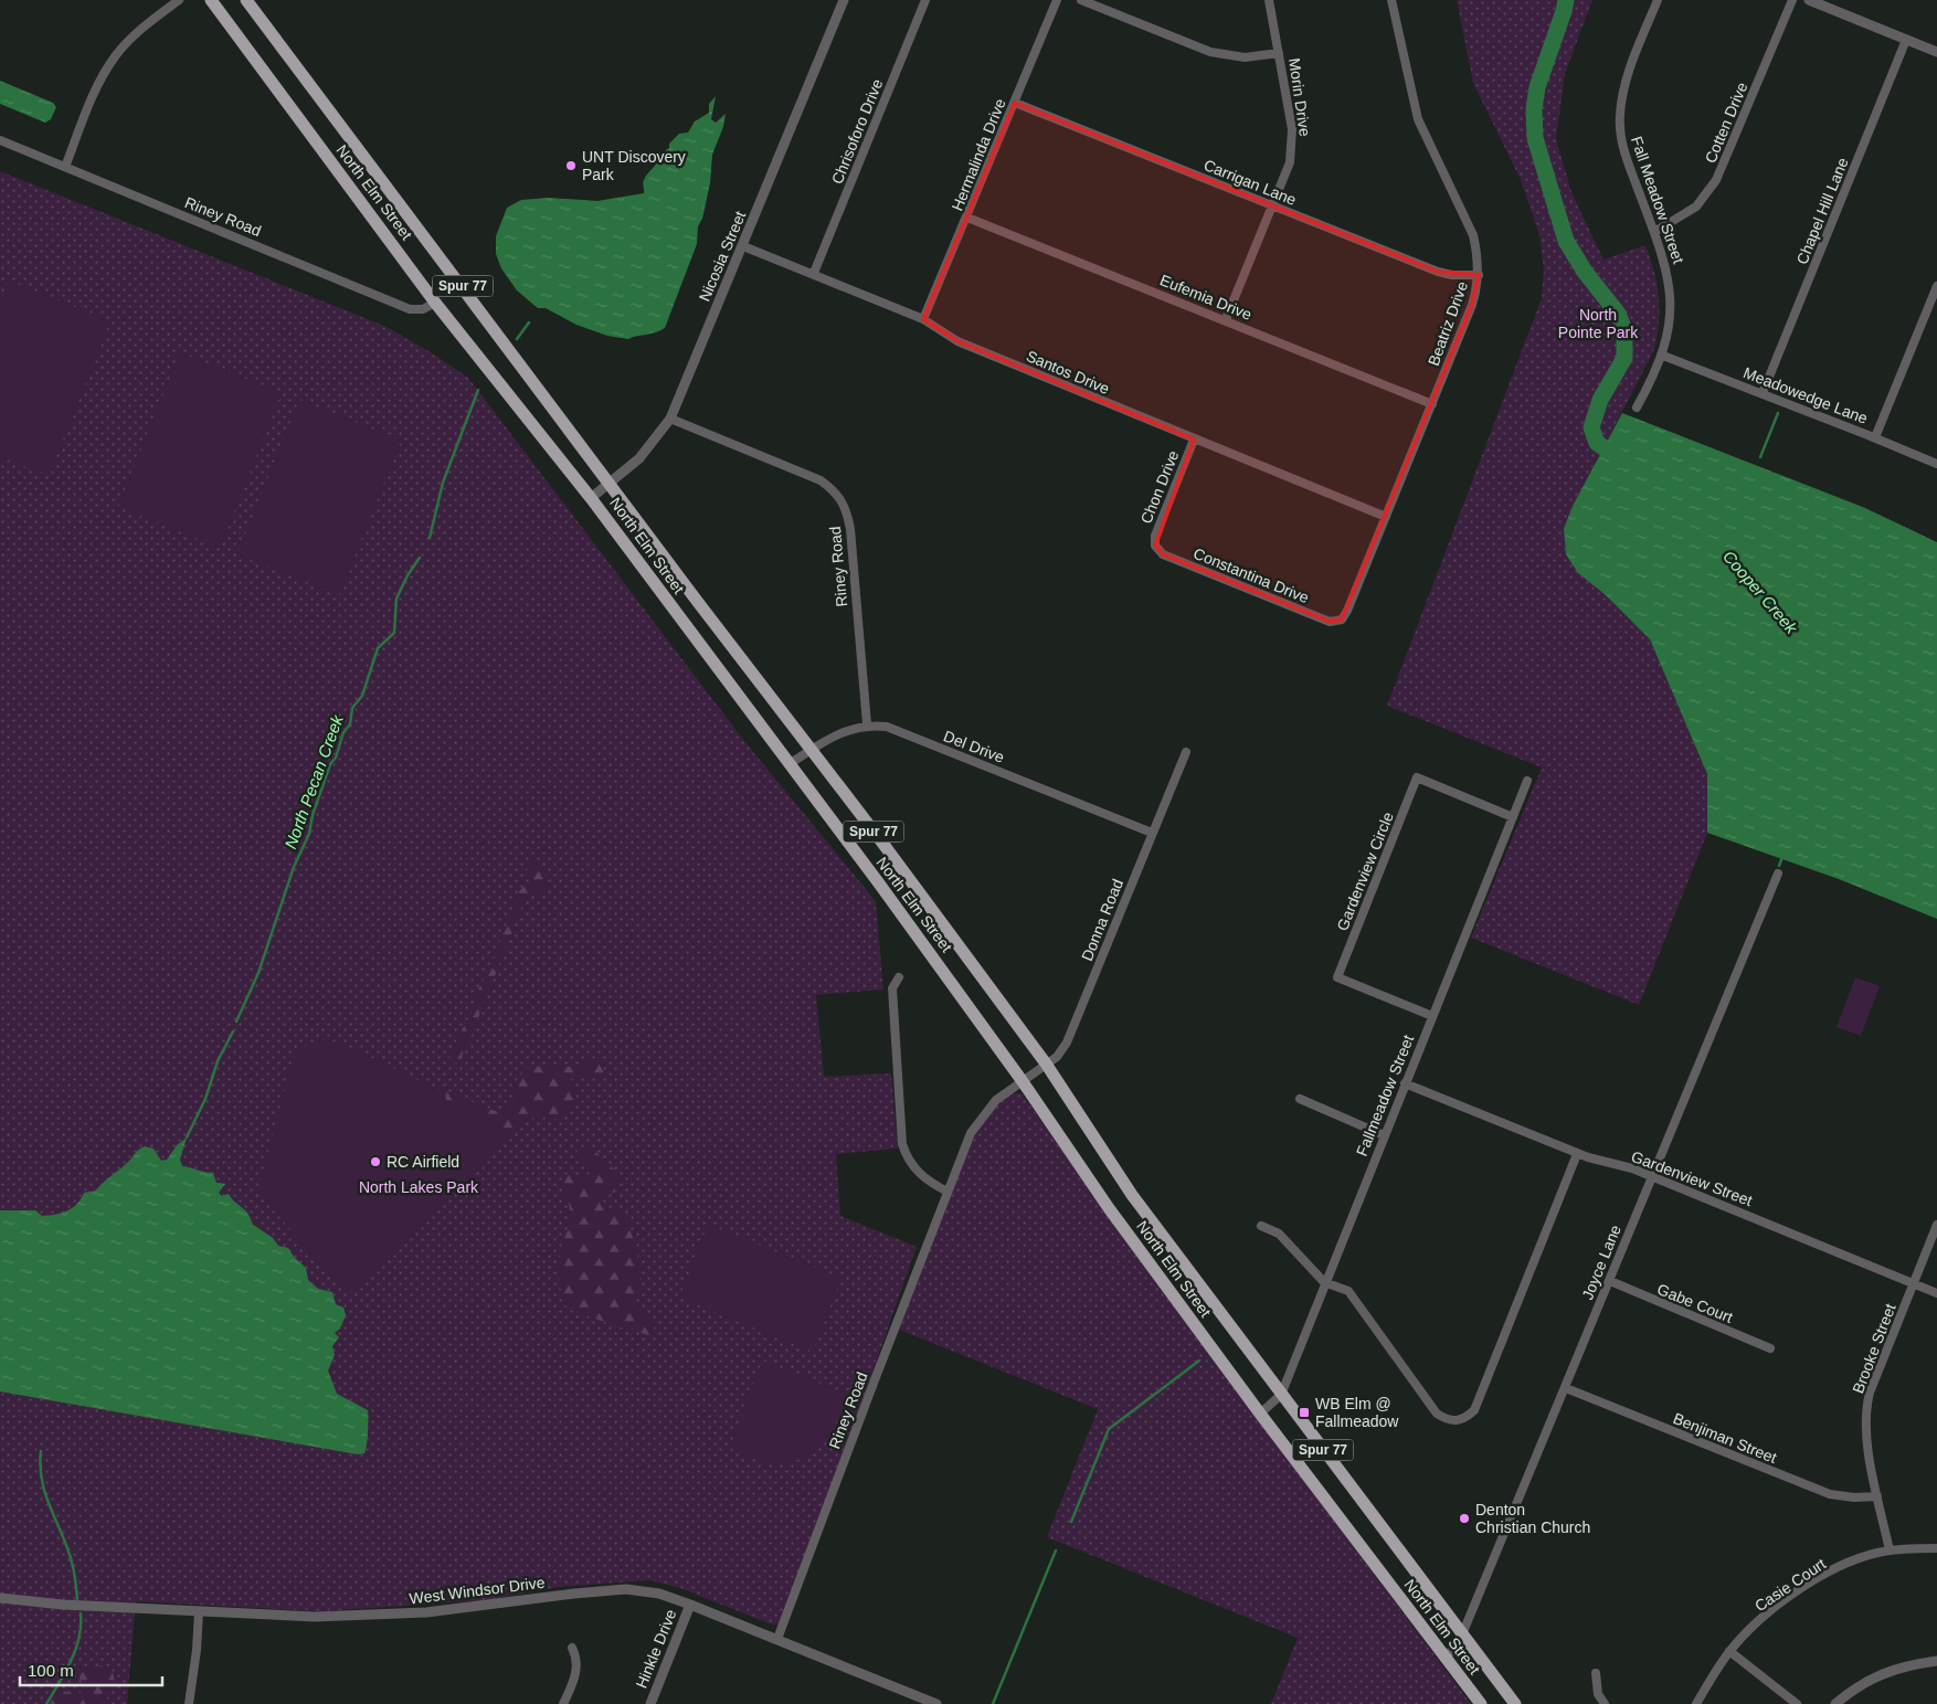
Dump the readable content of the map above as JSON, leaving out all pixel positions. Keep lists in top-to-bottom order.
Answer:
{
  "streets": {
    "main road": ["North Elm Street", "Spur 77"],
    "street": [
      "Morin Drive",
      "Cotten Drive",
      "Chrisoforo Drive",
      "Hermalinda Drive",
      "Carrigan Lane",
      "Fall Meadow Street",
      "Chapel Hill Lane",
      "Riney Road",
      "Nicosia Street",
      "Eufemia Drive",
      "Beatriz Drive",
      "Santos Drive",
      "Meadowedge Lane",
      "Chon Drive",
      "Constantina Drive",
      "Del Drive",
      "Gardenview Circle",
      "Donna Road",
      "Fallmeadow Street",
      "Gardenview Street",
      "Joyce Lane",
      "Gabe Court",
      "Brooke Street",
      "Benjiman Street",
      "Casie Court",
      "West Windsor Drive",
      "Hinkle Drive"
    ]
  },
  "crossings": [
    ["Morin Drive", "Carrigan Lane"],
    ["Morin Drive", "Eufemia Drive"],
    ["Cotten Drive", "Fall Meadow Street"],
    ["Chrisoforo Drive", "Santos Drive"],
    ["Hermalinda Drive", "Carrigan Lane"],
    ["Hermalinda Drive", "Eufemia Drive"],
    ["Hermalinda Drive", "Santos Drive"],
    ["Carrigan Lane", "Beatriz Drive"],
    ["North Elm Street", "Riney Road"],
    ["North Elm Street", "Nicosia Street"],
    ["North Elm Street", "Donna Road"],
    ["North Elm Street", "Fallmeadow Street"],
    ["North Elm Street", "Joyce Lane"],
    ["Fall Meadow Street", "Meadowedge Lane"],
    ["Chapel Hill Lane", "Meadowedge Lane"],
    ["Riney Road", "Nicosia Street"],
    ["Riney Road", "Del Drive"],
    ["Riney Road", "Donna Road"],
    ["Riney Road", "West Windsor Drive"],
    ["Nicosia Street", "Santos Drive"],
    ["Eufemia Drive", "Beatriz Drive"],
    ["Beatriz Drive", "Santos Drive"],
    ["Beatriz Drive", "Constantina Drive"],
    ["Santos Drive", "Chon Drive"],
    ["Chon Drive", "Constantina Drive"],
    ["Del Drive", "Donna Road"],
    ["Gardenview Circle", "Fallmeadow Street"],
    ["Fallmeadow Street", "Gardenview Street"],
    ["Gardenview Street", "Joyce Lane"],
    ["Gardenview Street", "Brooke Street"],
    ["Joyce Lane", "Gabe Court"],
    ["Joyce Lane", "Benjiman Street"],
    ["Brooke Street", "Benjiman Street"],
    ["Brooke Street", "Casie Court"],
    ["West Windsor Drive", "Hinkle Drive"]
  ],
  "water": ["Cooper Creek", "North Pecan Creek"],
  "parks": ["North Pointe Park", "North Lakes Park"],
  "places": {
    "other": ["UNT Discovery Park", "RC Airfield", "Denton Christian Church"],
    "transit": ["WB Elm @ Fallmeadow"]
  },
  "scale_bar": "100 m"
}
